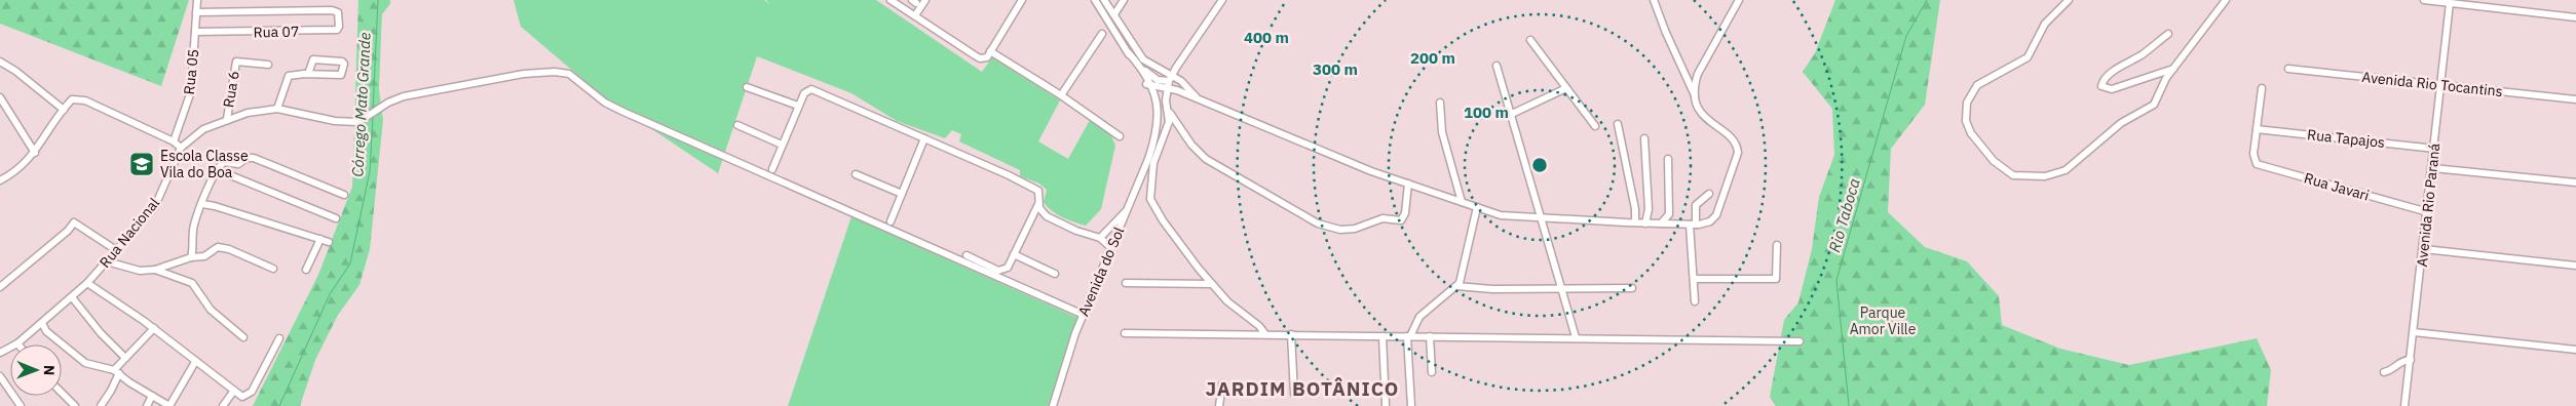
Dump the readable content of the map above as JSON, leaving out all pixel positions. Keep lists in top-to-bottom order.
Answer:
{
  "streets": {
    "street": [
      "Rua 07",
      "Rua 05",
      "Avenida Rio Tocantins",
      "Rua 6",
      "Rua Tapajos",
      "Rua Javari",
      "Avenida Rio Paraná",
      "Rua Nacional",
      "Avenida do Sol"
    ]
  },
  "crossings": [
    ["Rua 07", "Rua 05"],
    ["Avenida Rio Tocantins", "Avenida Rio Paraná"],
    ["Rua 6", "Rua Nacional"],
    ["Rua Tapajos", "Rua Javari"],
    ["Rua Tapajos", "Avenida Rio Paraná"],
    ["Rua Javari", "Avenida Rio Paraná"],
    ["Rua Nacional", "Avenida do Sol"]
  ],
  "districts": ["JARDIM BOTÂNICO"],
  "water": ["Córrego Mato Grande", "Rio Taboca"],
  "parks": ["Parque Amor Ville"],
  "places": {
    "school or university": ["Escola Classe Vila do Boa"]
  },
  "north": "right",
  "rings": [
    "400 m",
    "200 m",
    "300 m",
    "100 m"
  ]
}
